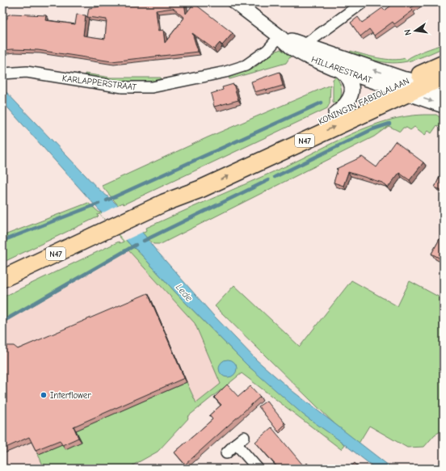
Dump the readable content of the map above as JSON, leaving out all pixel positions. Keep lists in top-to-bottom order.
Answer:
{
  "streets": {
    "main road": ["HILLARESTRAAT", "KONINGIN FABIOLALAAN", "N47"],
    "street": ["KARLAPPERSTRAAT"]
  },
  "crossings": [
    ["HILLARESTRAAT", "KARLAPPERSTRAAT"],
    ["HILLARESTRAAT", "KONINGIN FABIOLALAAN"]
  ],
  "water": ["Lede"],
  "places": ["Interflower"],
  "north": "left"
}
